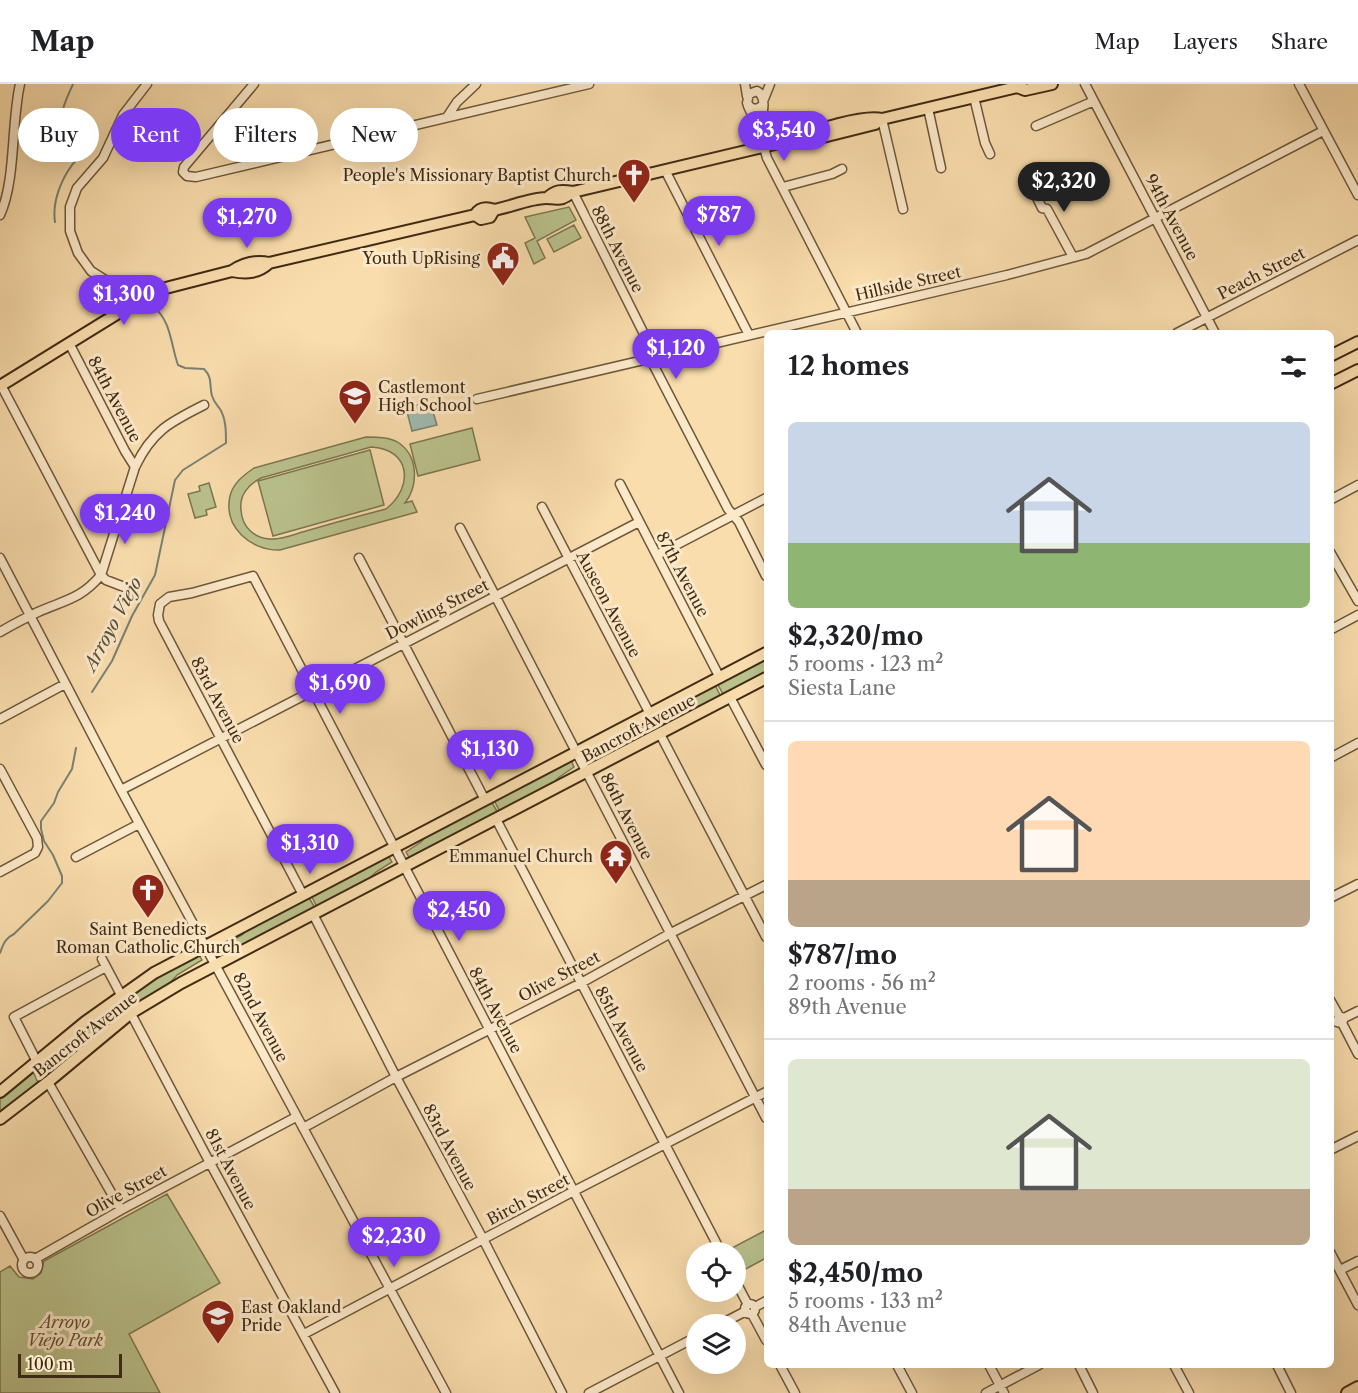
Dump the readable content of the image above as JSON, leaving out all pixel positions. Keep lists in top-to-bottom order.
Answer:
{
  "streets": {
    "main road": ["Bancroft Avenue"],
    "street": [
      "94th Avenue",
      "88th Avenue",
      "Peach Street",
      "Hillside Street",
      "84th Avenue",
      "87th Avenue",
      "Auseon Avenue",
      "Dowling Street",
      "83rd Avenue",
      "86th Avenue",
      "Olive Street",
      "82nd Avenue",
      "85th Avenue",
      "81st Avenue",
      "Birch Street"
    ]
  },
  "crossings": [
    ["94th Avenue", "Peach Street"],
    ["94th Avenue", "Hillside Street"],
    ["88th Avenue", "Hillside Street"],
    ["84th Avenue", "Dowling Street"],
    ["84th Avenue", "83rd Avenue"],
    ["84th Avenue", "Bancroft Avenue"],
    ["84th Avenue", "Olive Street"],
    ["84th Avenue", "Birch Street"],
    ["87th Avenue", "Dowling Street"],
    ["87th Avenue", "Bancroft Avenue"],
    ["Auseon Avenue", "Dowling Street"],
    ["Auseon Avenue", "Bancroft Avenue"],
    ["Dowling Street", "83rd Avenue"],
    ["Dowling Street", "86th Avenue"],
    ["Dowling Street", "82nd Avenue"],
    ["83rd Avenue", "Bancroft Avenue"],
    ["83rd Avenue", "Olive Street"],
    ["83rd Avenue", "Birch Street"],
    ["Bancroft Avenue", "86th Avenue"],
    ["Bancroft Avenue", "82nd Avenue"],
    ["Bancroft Avenue", "85th Avenue"],
    ["Bancroft Avenue", "81st Avenue"],
    ["86th Avenue", "Olive Street"],
    ["86th Avenue", "Birch Street"],
    ["Olive Street", "82nd Avenue"],
    ["Olive Street", "85th Avenue"],
    ["Olive Street", "81st Avenue"],
    ["82nd Avenue", "Birch Street"],
    ["85th Avenue", "Birch Street"],
    ["81st Avenue", "Birch Street"]
  ],
  "water": ["Arroyo Viejo"],
  "parks": ["Arroyo Viejo Park"],
  "places": {
    "church": ["People's Missionary Baptist Church", "Saint Benedicts Roman Catholic Church"],
    "public building": ["Youth UpRising"],
    "school or university": ["Castlemont High School", "East Oakland Pride"],
    "temple": ["Emmanuel Church"]
  },
  "scale_bar": "100 m",
  "page": {
    "header": "Map",
    "nav": ["Map", "Layers", "Share"],
    "chip": [
      "Buy",
      "Rent",
      "Filters",
      "New"
    ],
    "price": [
      "$3,540",
      "$2,320",
      "$787",
      "$1,270",
      "$1,300",
      "$1,120",
      "$1,240",
      "$1,690",
      "$1,130",
      "$1,310",
      "$2,450",
      "$2,230"
    ],
    "heading": "12 homes",
    "list": [
      {
        "name": "$2,320/mo",
        "note": "5 rooms · 123 m² · Siesta Lane"
      },
      {
        "name": "$787/mo",
        "note": "2 rooms · 56 m² · 89th Avenue"
      },
      {
        "name": "$2,450/mo",
        "note": "5 rooms · 133 m² · 84th Avenue"
      }
    ],
    "scale": "100 m"
  }
}
